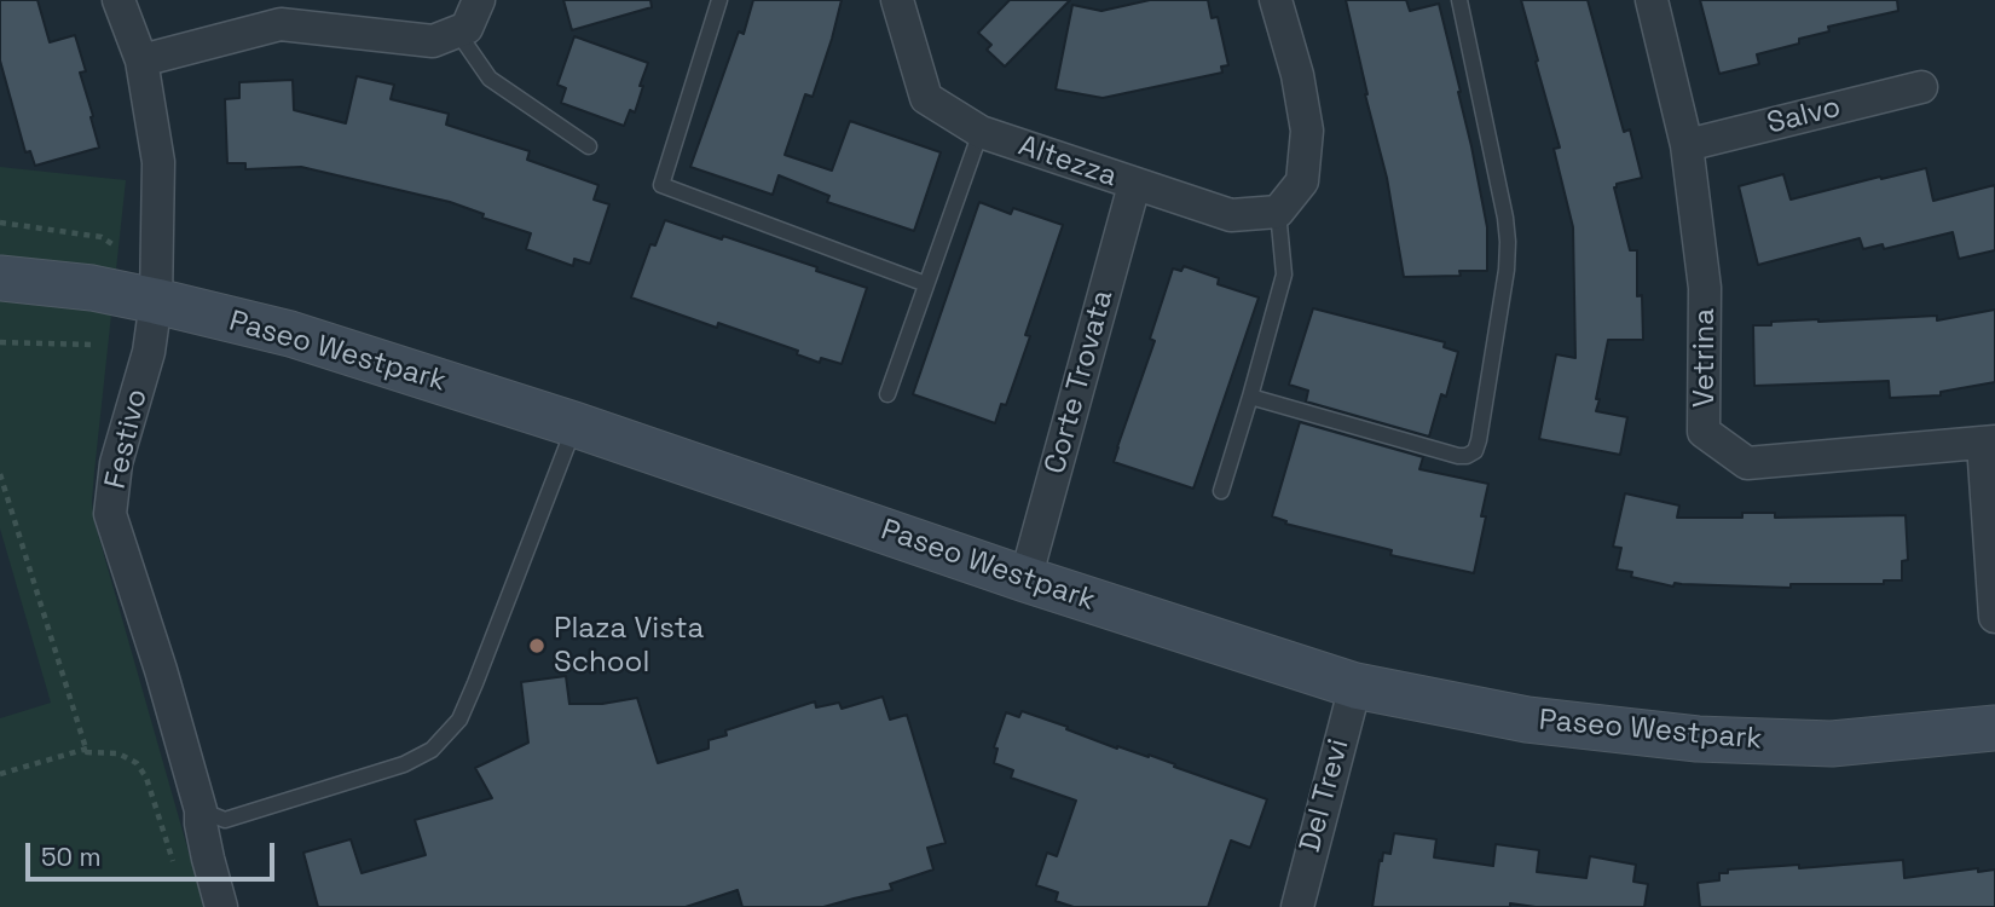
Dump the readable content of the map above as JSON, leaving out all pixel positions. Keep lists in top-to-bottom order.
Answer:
{
  "streets": {
    "street": [
      "Salvo",
      "Altezza",
      "Paseo Westpark",
      "Vetrina",
      "Corte Trovata",
      "Festivo",
      "Del Trevi"
    ]
  },
  "crossings": [
    ["Salvo", "Vetrina"],
    ["Altezza", "Corte Trovata"],
    ["Paseo Westpark", "Corte Trovata"],
    ["Paseo Westpark", "Festivo"],
    ["Paseo Westpark", "Del Trevi"]
  ],
  "places": ["Plaza Vista School"],
  "scale_bar": "50 m"
}
